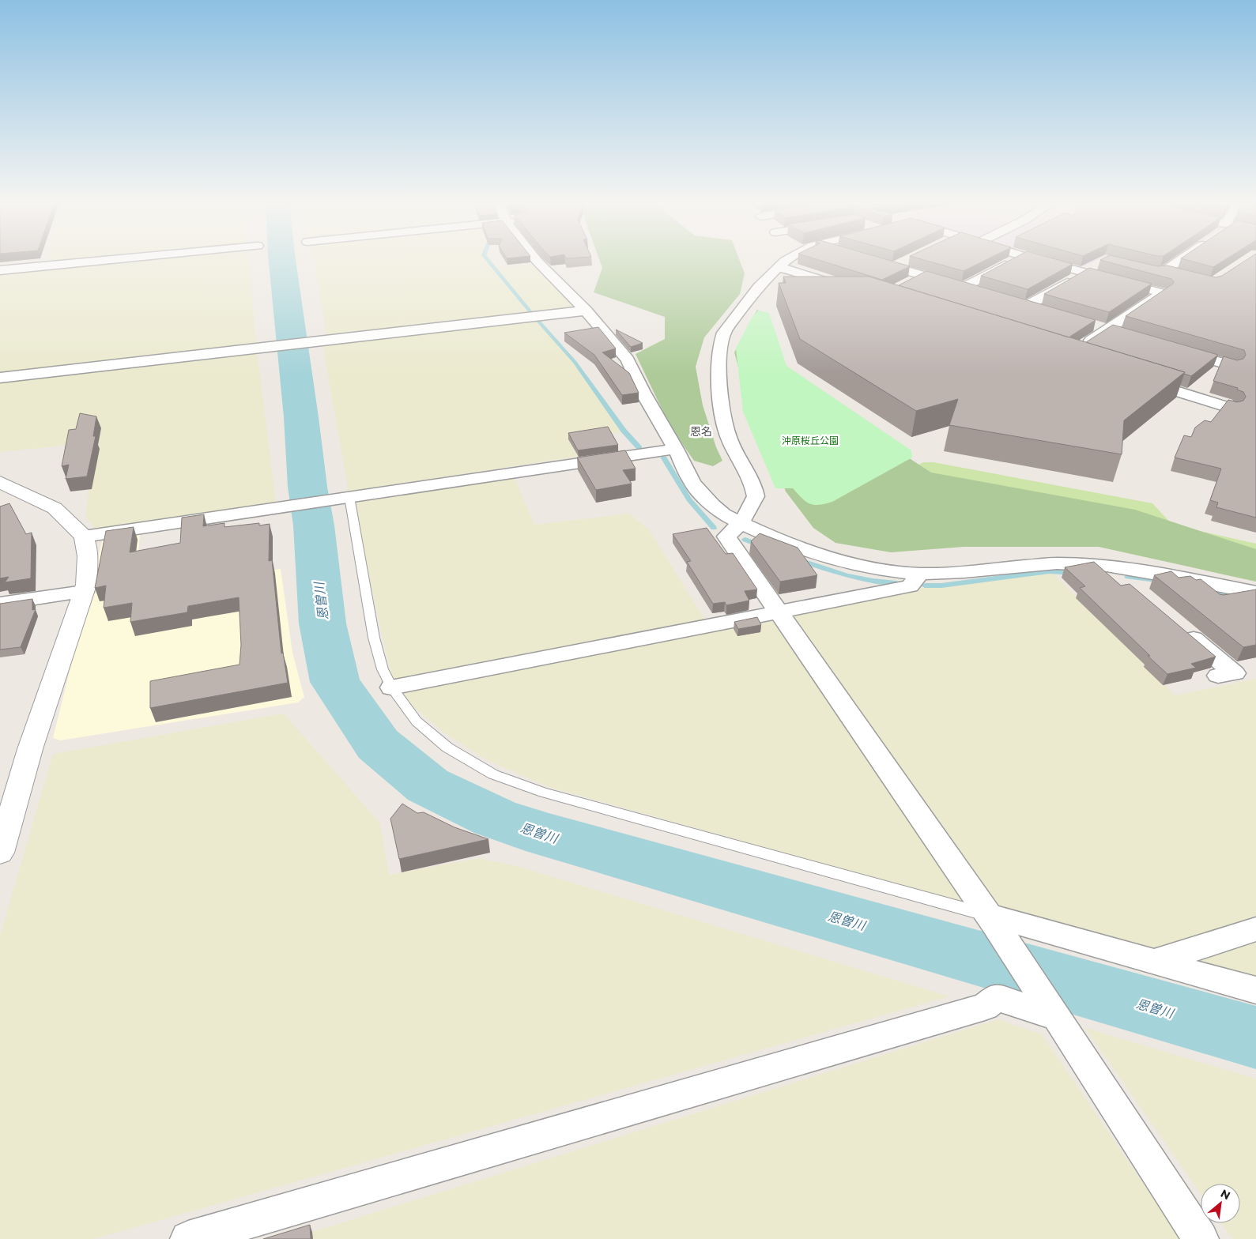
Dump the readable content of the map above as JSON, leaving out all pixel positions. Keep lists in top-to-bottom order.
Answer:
{
  "districts": ["恩名"],
  "water": ["恩曽川"],
  "parks": ["沖原桜丘公園"],
  "north": "top right"
}
